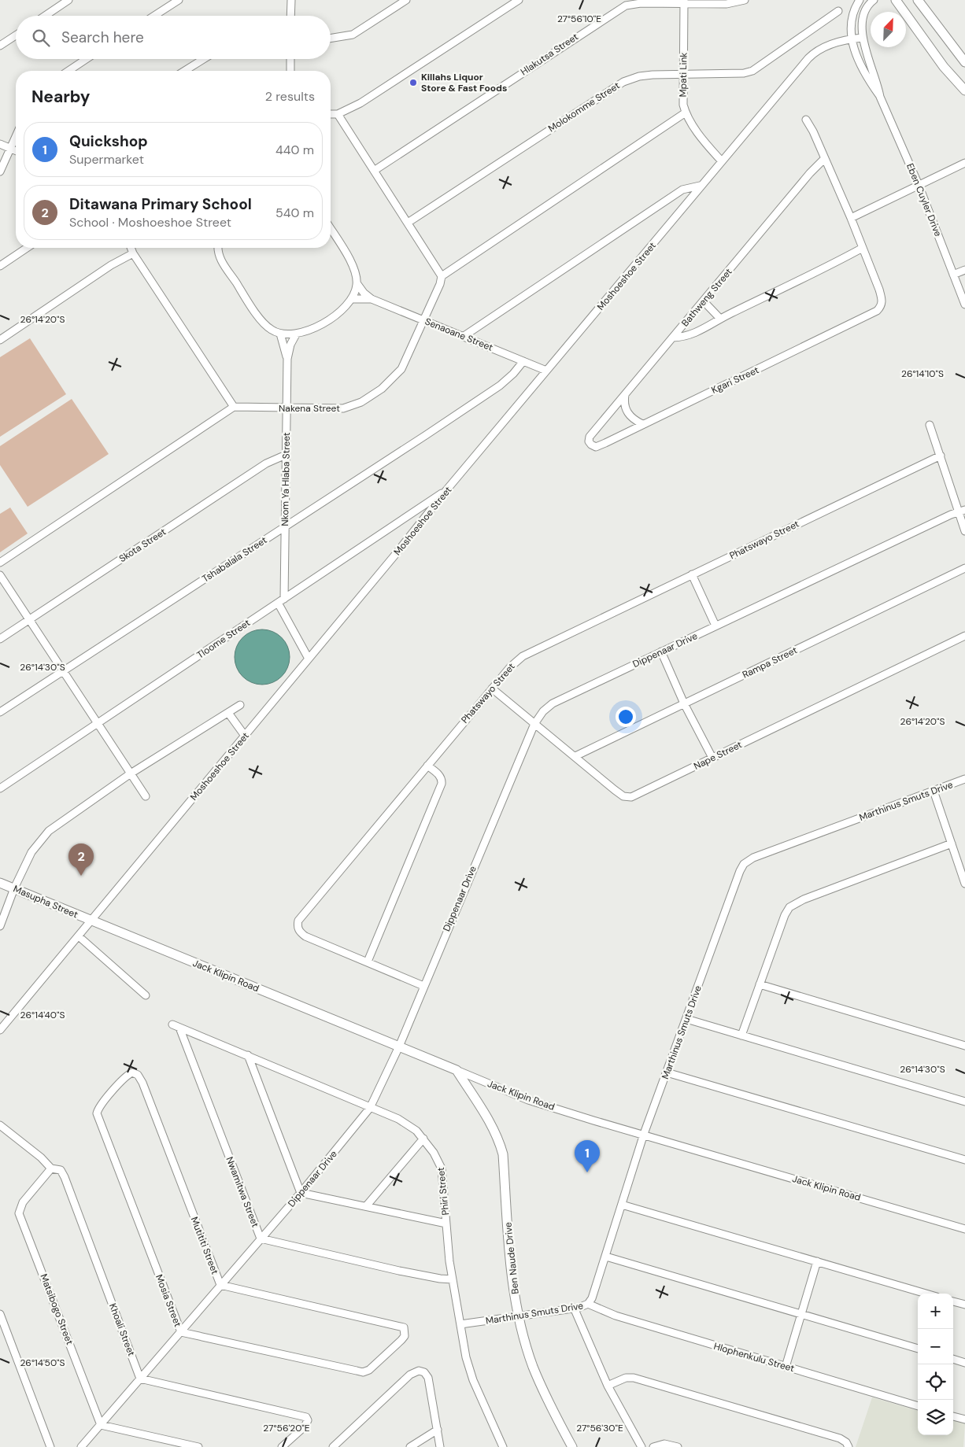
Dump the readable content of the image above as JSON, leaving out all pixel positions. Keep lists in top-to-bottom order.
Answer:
{
  "streets": {
    "main road": ["Masupha Street", "Jack Klipin Road", "Ben Naude Drive"],
    "street": [
      "Hlakutsa Street",
      "Mpati Link",
      "Molokomme Street",
      "Eben Cuyler Drive",
      "Moshoeshoe Street",
      "Bathweng Street",
      "Senaoane Street",
      "Kgari Street",
      "Nakena Street",
      "Nkom Ya Hlaba Street",
      "Phatswayo Street",
      "Skota Street",
      "Tshabalala Street",
      "Tloome Street",
      "Dippenaar Drive",
      "Rampa Street",
      "Nape Street",
      "Marthinus Smuts Drive",
      "Phiri Street",
      "Nwamitwa Street",
      "Mutititi Street",
      "Mosia Street",
      "Matsibogo Street",
      "Khoali Street",
      "Hlophenkulu Street"
    ]
  },
  "crossings": [
    ["Hlakutsa Street", "Mpati Link"],
    ["Mpati Link", "Molokomme Street"],
    ["Mpati Link", "Moshoeshoe Street"],
    ["Eben Cuyler Drive", "Moshoeshoe Street"],
    ["Moshoeshoe Street", "Senaoane Street"],
    ["Moshoeshoe Street", "Nkom Ya Hlaba Street"],
    ["Moshoeshoe Street", "Tloome Street"],
    ["Moshoeshoe Street", "Masupha Street"],
    ["Moshoeshoe Street", "Jack Klipin Road"],
    ["Bathweng Street", "Kgari Street"],
    ["Senaoane Street", "Nakena Street"],
    ["Senaoane Street", "Tshabalala Street"],
    ["Nakena Street", "Nkom Ya Hlaba Street"],
    ["Nkom Ya Hlaba Street", "Skota Street"],
    ["Nkom Ya Hlaba Street", "Tshabalala Street"],
    ["Nkom Ya Hlaba Street", "Tloome Street"],
    ["Phatswayo Street", "Dippenaar Drive"],
    ["Phatswayo Street", "Nape Street"],
    ["Dippenaar Drive", "Nape Street"],
    ["Dippenaar Drive", "Jack Klipin Road"],
    ["Dippenaar Drive", "Phiri Street"],
    ["Dippenaar Drive", "Nwamitwa Street"],
    ["Dippenaar Drive", "Mutititi Street"],
    ["Dippenaar Drive", "Mosia Street"],
    ["Dippenaar Drive", "Matsibogo Street"],
    ["Dippenaar Drive", "Khoali Street"],
    ["Rampa Street", "Nape Street"],
    ["Marthinus Smuts Drive", "Jack Klipin Road"],
    ["Marthinus Smuts Drive", "Phiri Street"],
    ["Marthinus Smuts Drive", "Ben Naude Drive"],
    ["Marthinus Smuts Drive", "Hlophenkulu Street"],
    ["Masupha Street", "Jack Klipin Road"],
    ["Jack Klipin Road", "Ben Naude Drive"],
    ["Phiri Street", "Nwamitwa Street"],
    ["Mutititi Street", "Mosia Street"],
    ["Matsibogo Street", "Khoali Street"]
  ],
  "places": ["Killahs Liquor Store & Fast Foods"],
  "north": "top right",
  "page": {
    "search": "Search here",
    "heading": ["Nearby", "2 results"],
    "list": [
      {
        "mark": "1",
        "name": "Quickshop",
        "note": "Supermarket",
        "value": "440 m"
      },
      {
        "mark": "2",
        "name": "Ditawana Primary School",
        "note": "School · Moshoeshoe Street",
        "value": "540 m"
      }
    ],
    "pins": ["2", "1"],
    "map_buttons": ["+", "−"]
  },
  "coordinates": [
    "27°56'10\"E",
    "26°14'20\"S",
    "26°14'10\"S",
    "26°14'30\"S",
    "26°14'40\"S",
    "26°14'50\"S",
    "27°56'20\"E",
    "27°56'30\"E"
  ]
}
